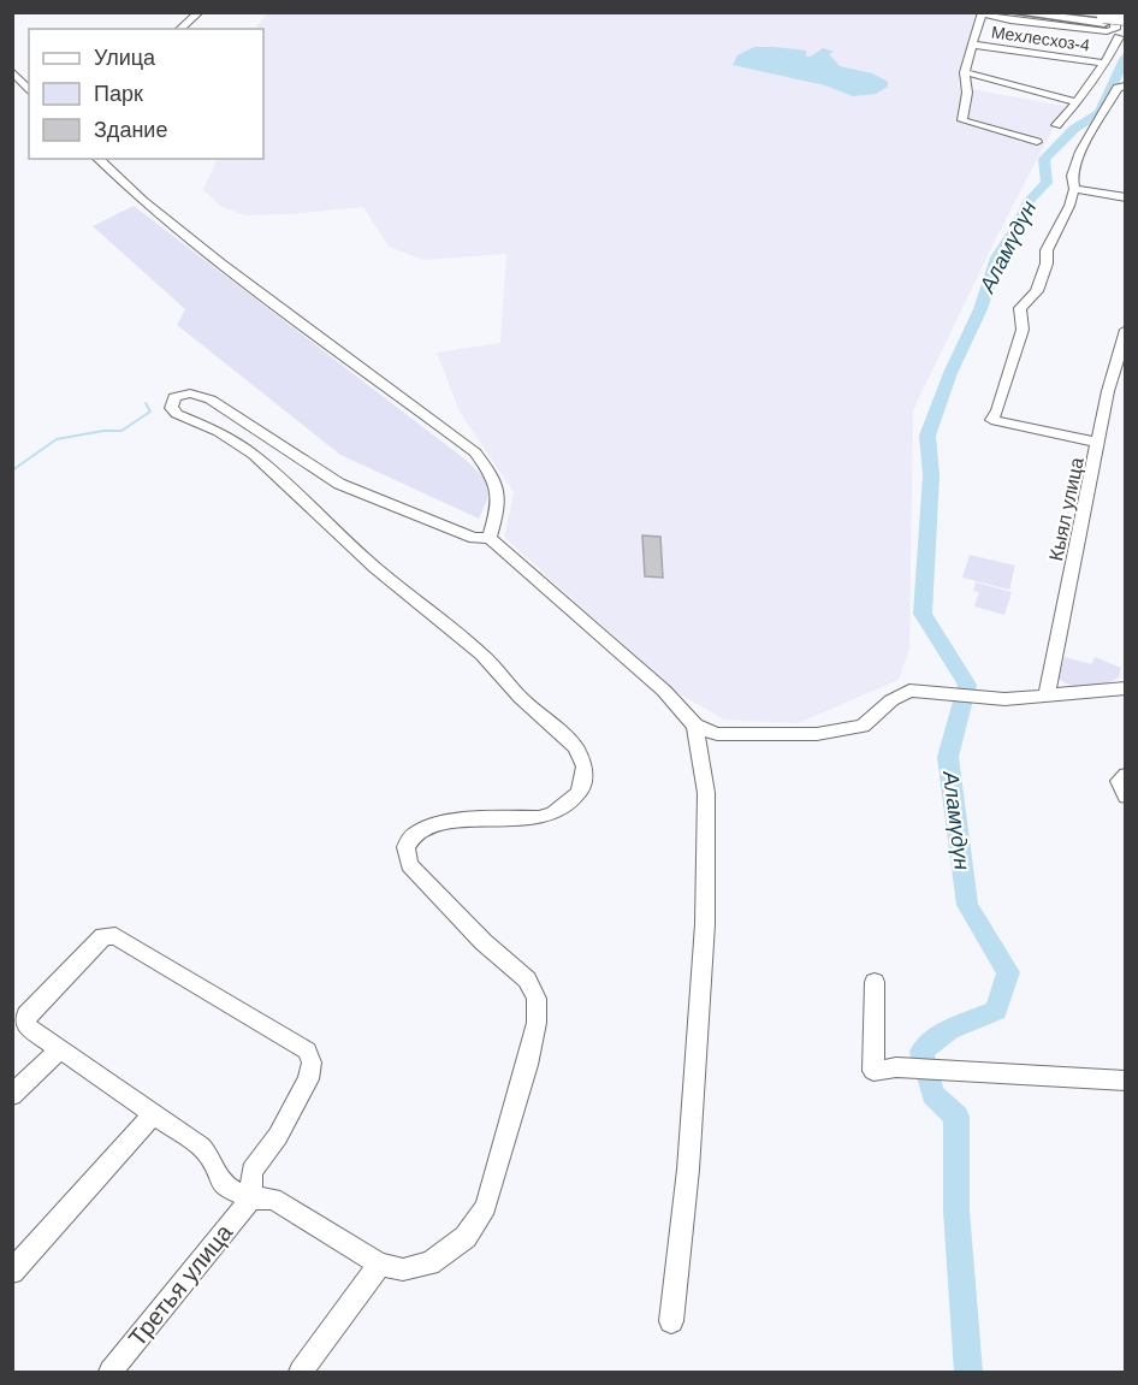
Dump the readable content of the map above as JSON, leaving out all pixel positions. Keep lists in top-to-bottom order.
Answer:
{
  "streets": {
    "street": ["Мехлесхоз-4", "Кыял улица", "Третья улица"]
  },
  "water": ["Аламүдүн"],
  "legend": ["Улица", "Парк", "Здание"]
}
